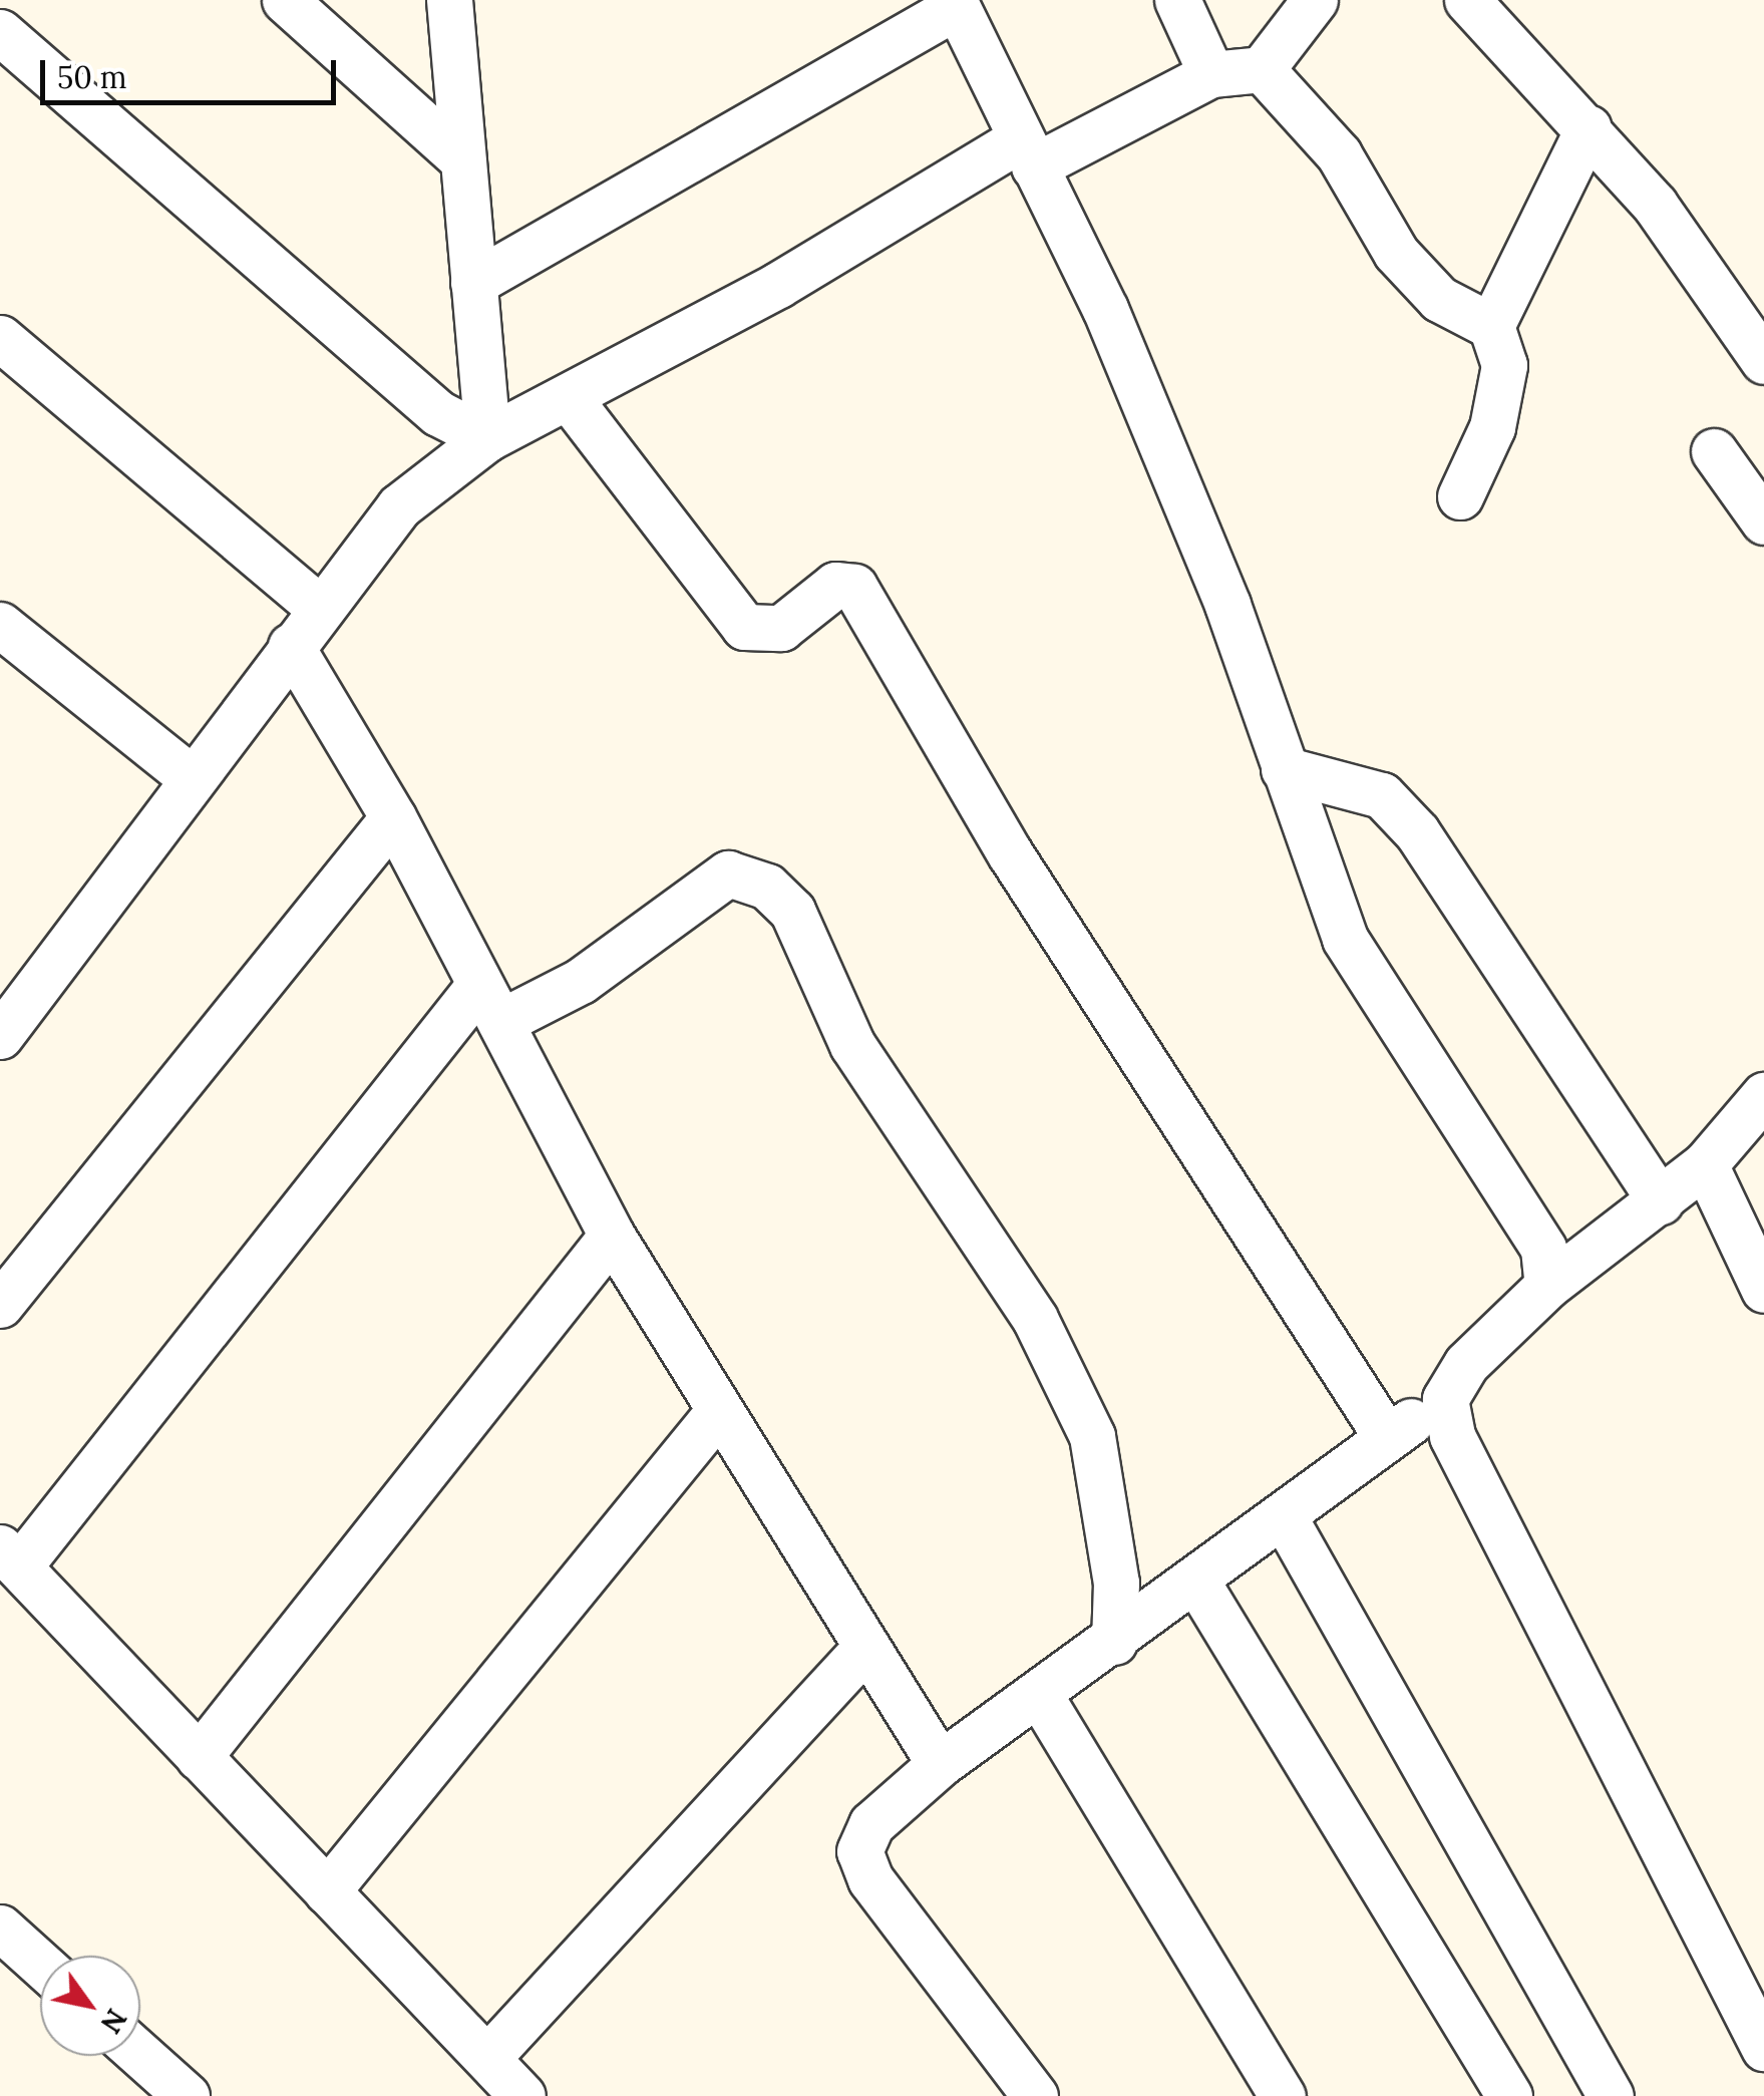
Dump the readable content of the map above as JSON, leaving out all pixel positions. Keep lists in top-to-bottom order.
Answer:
{
  "scale_bar": "50 m",
  "north": "bottom right"
}
